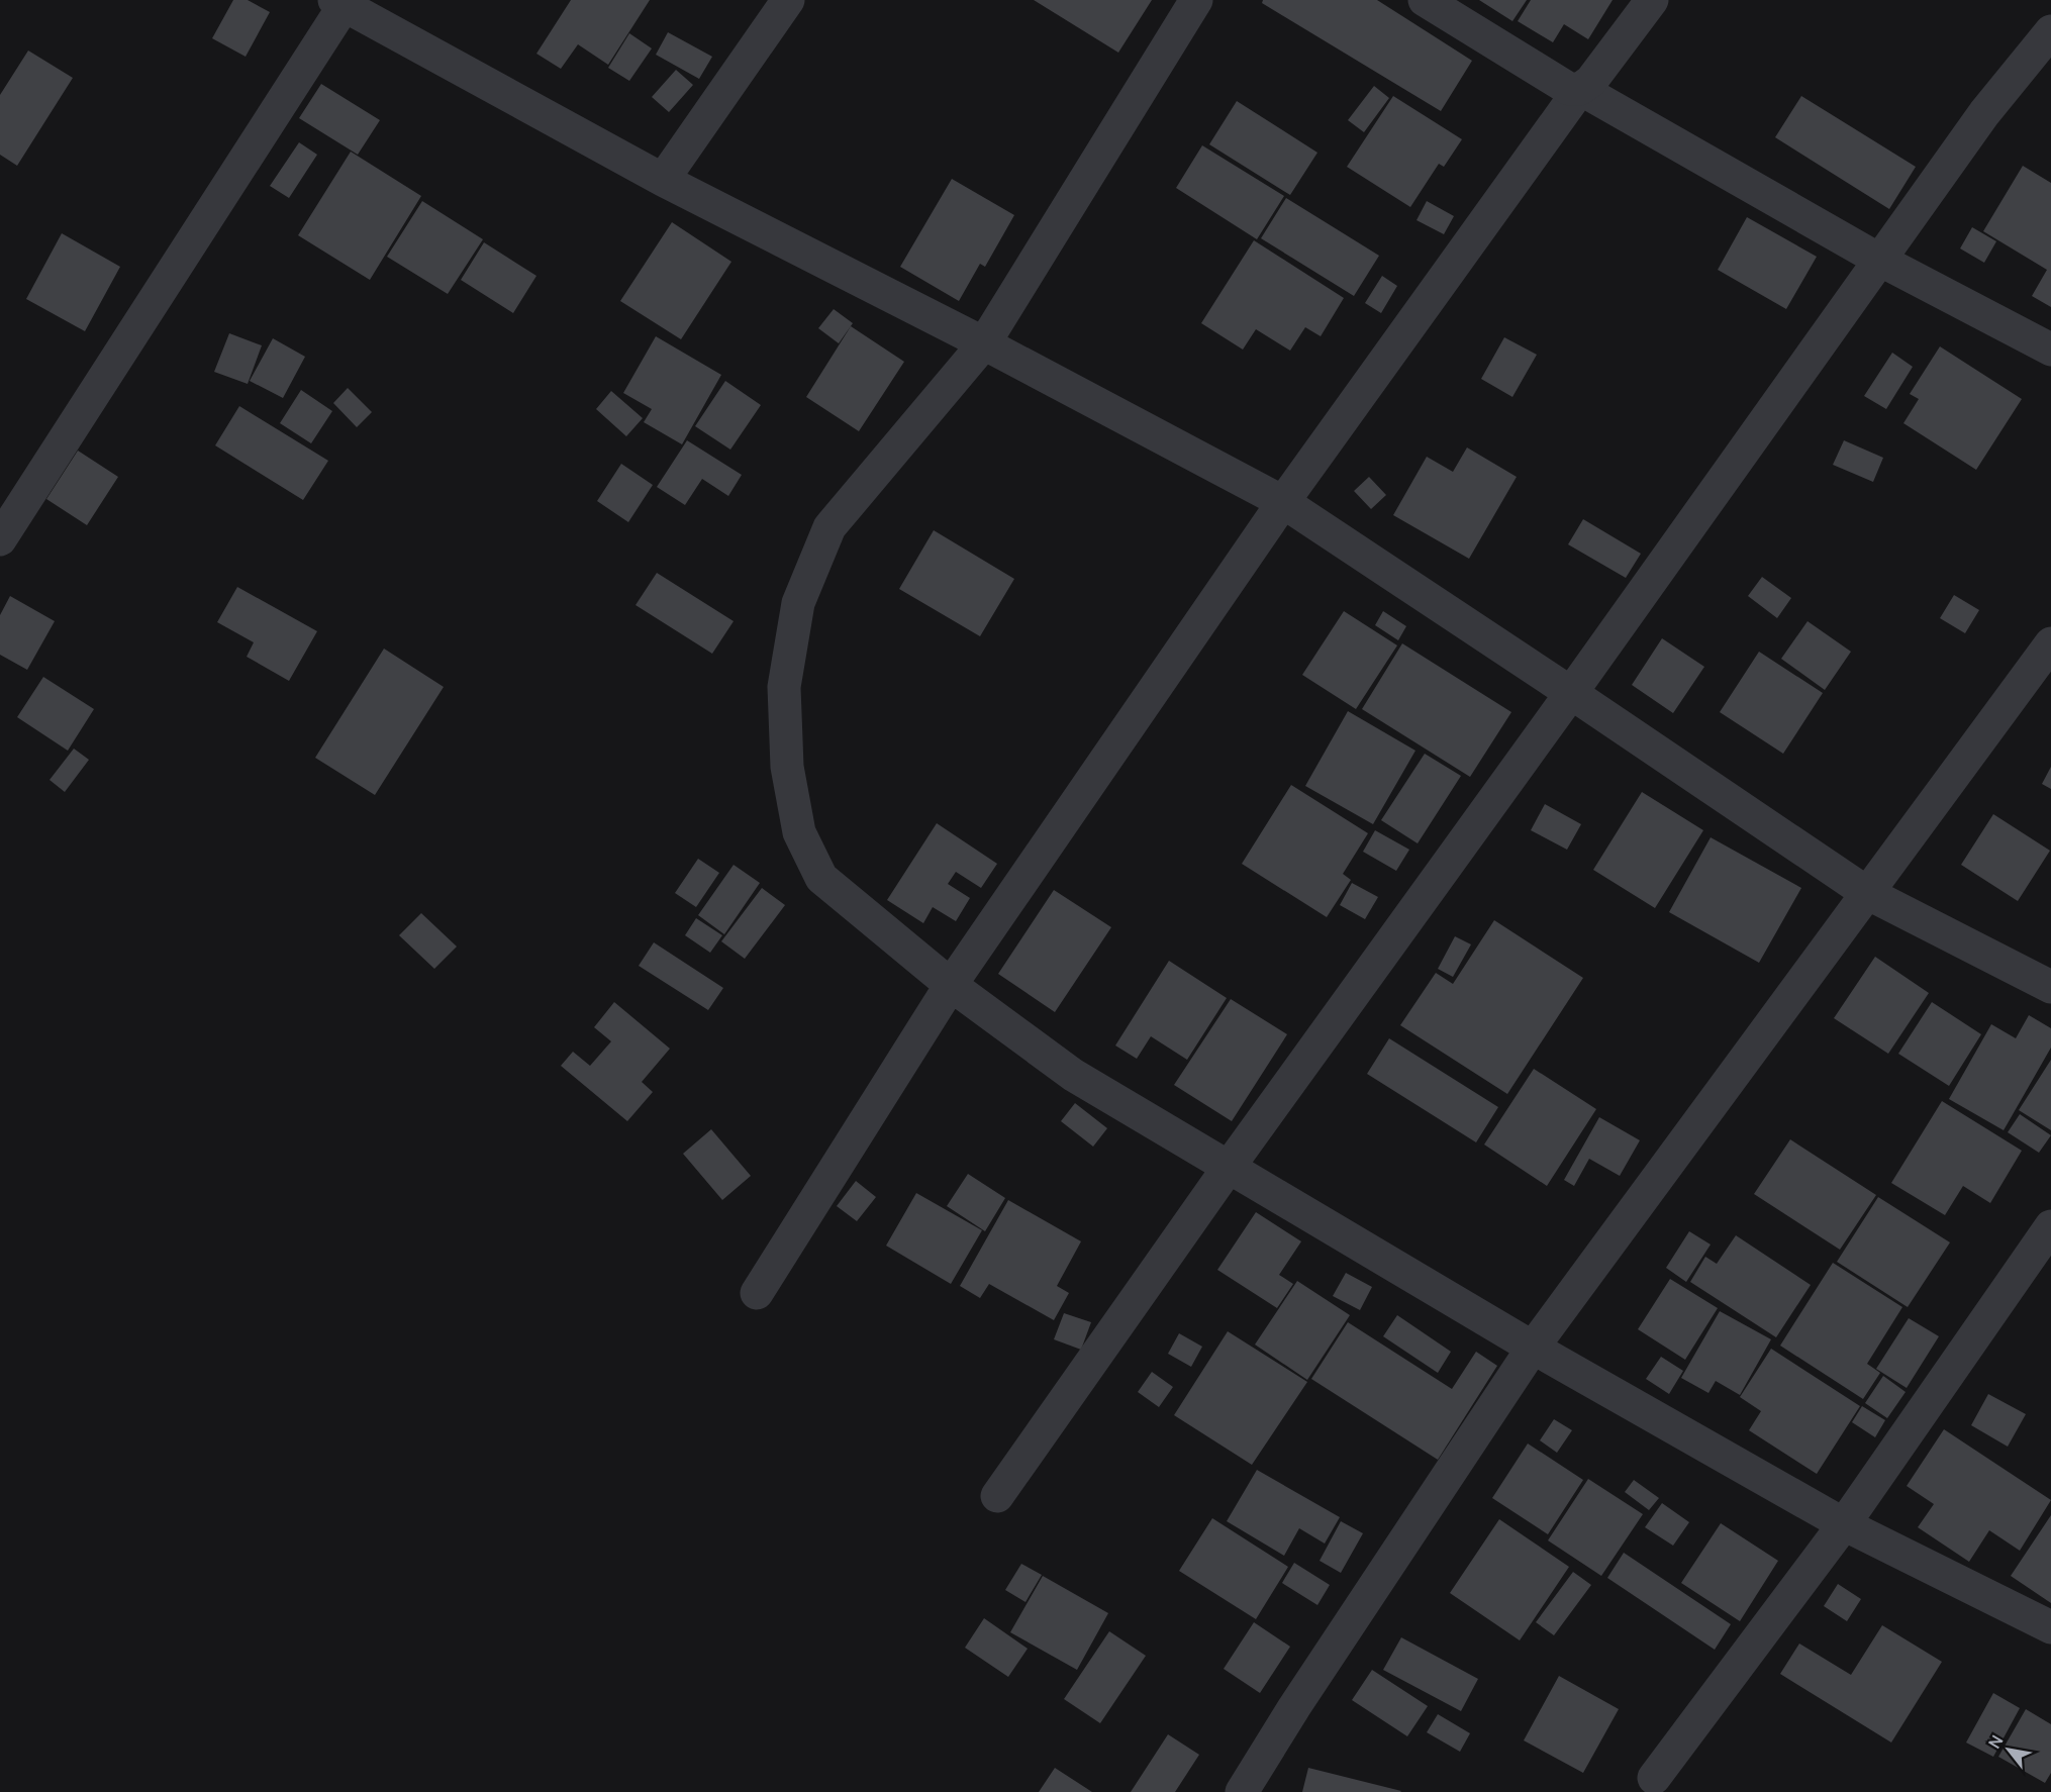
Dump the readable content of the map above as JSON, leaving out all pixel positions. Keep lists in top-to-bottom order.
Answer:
{
  "north": "top left"
}
